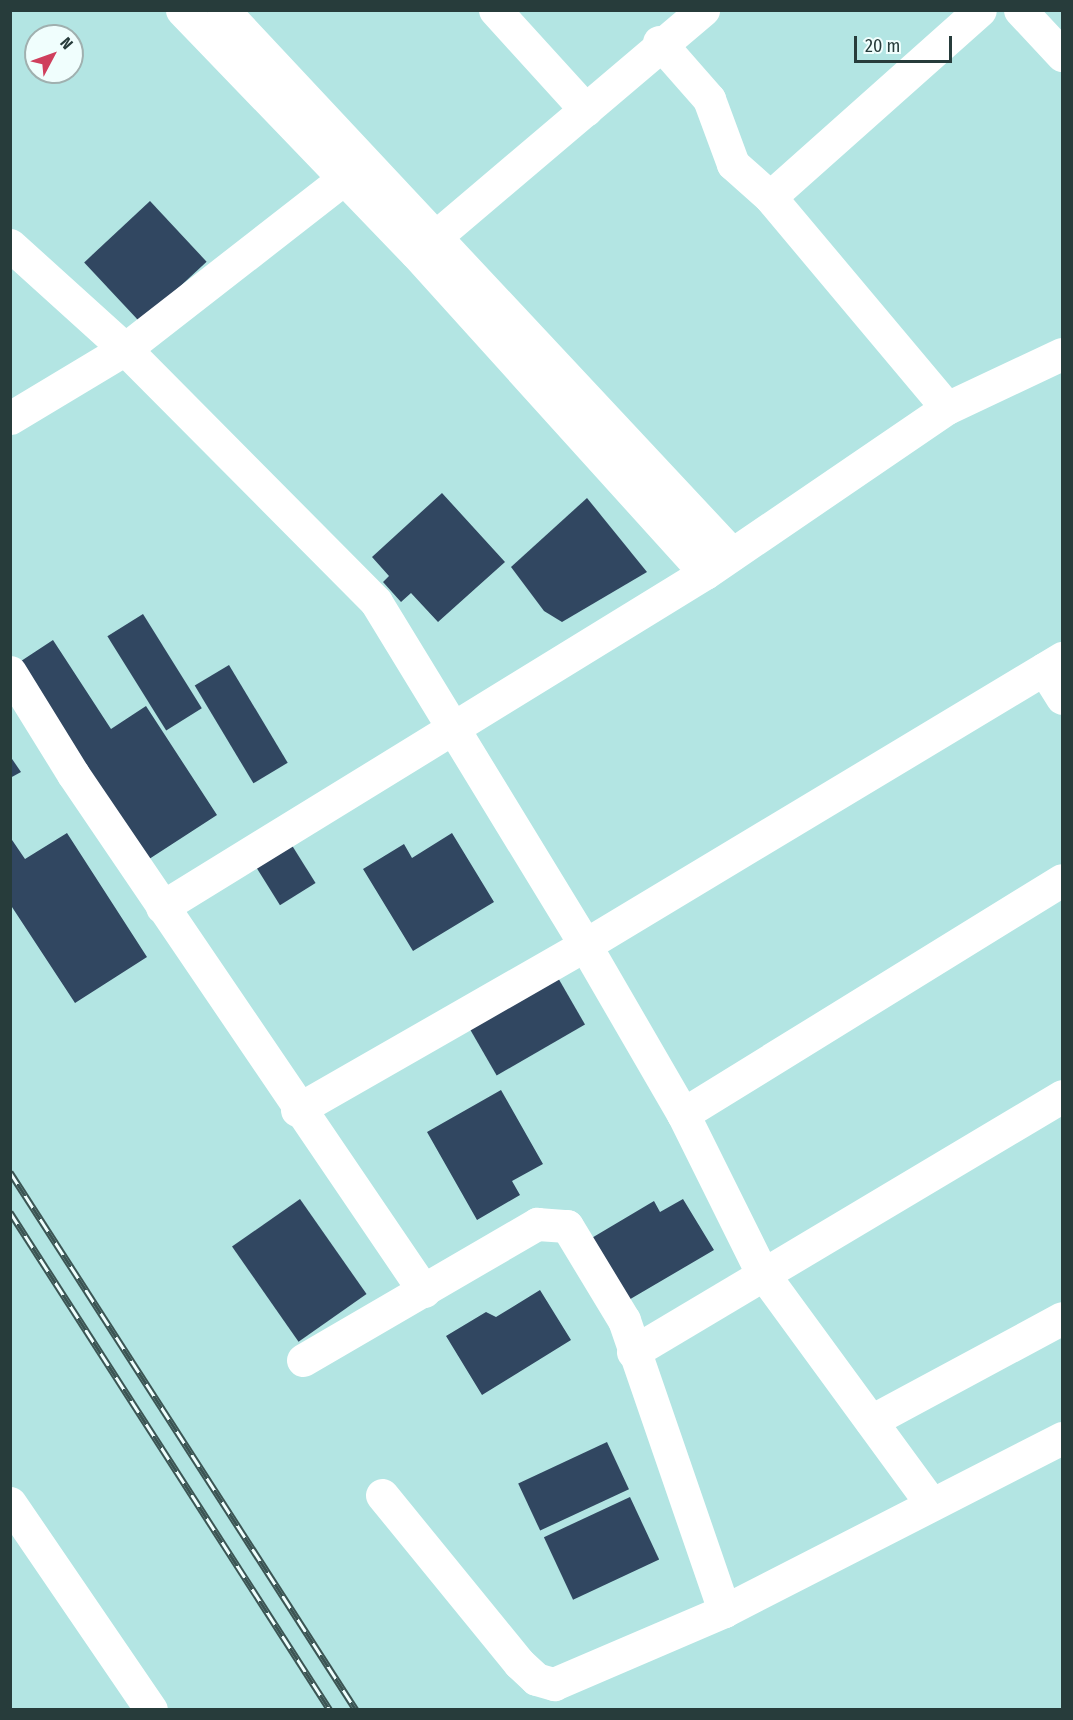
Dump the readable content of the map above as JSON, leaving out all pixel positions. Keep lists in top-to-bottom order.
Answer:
{
  "scale_bar": "20 m",
  "north": "top right"
}
